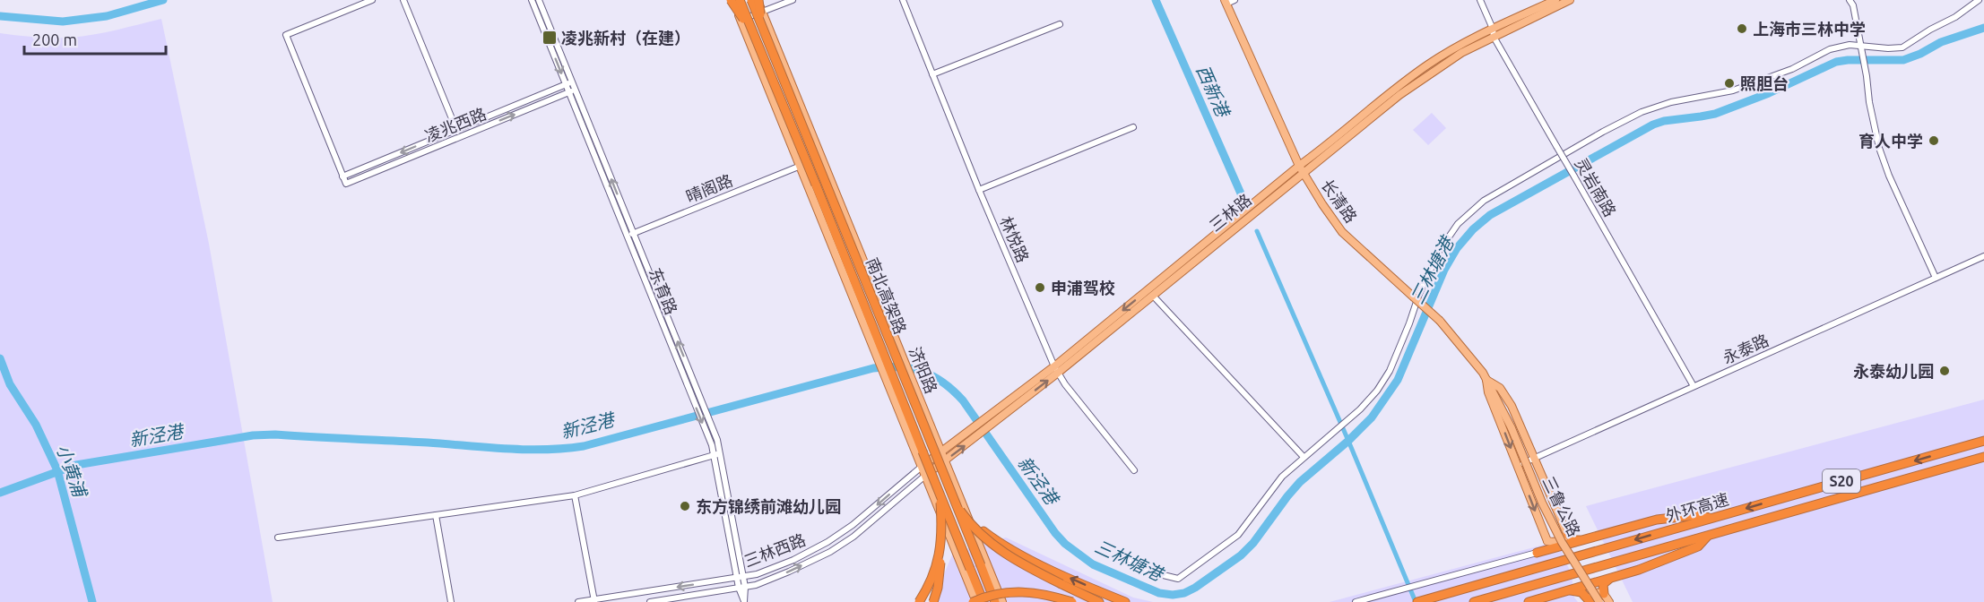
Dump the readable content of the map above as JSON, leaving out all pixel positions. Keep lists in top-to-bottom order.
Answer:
{
  "streets": {
    "highway": ["南北高架路", "S20", "外环高速"],
    "main road": [
      "长清路",
      "三林路",
      "济阳路",
      "三鲁公路"
    ],
    "street": [
      "凌兆西路",
      "灵岩南路",
      "晴阁路",
      "林悦路",
      "东育路",
      "永泰路",
      "三林西路"
    ]
  },
  "crossings": [
    ["凌兆西路", "东育路"],
    ["灵岩南路", "三林路"],
    ["灵岩南路", "永泰路"],
    ["晴阁路", "东育路"],
    ["长清路", "三林路"],
    ["长清路", "永泰路"],
    ["长清路", "三鲁公路"],
    ["三林路", "林悦路"],
    ["三林路", "济阳路"],
    ["三林路", "三林西路"],
    ["东育路", "三林西路"]
  ],
  "water": [
    "西新港",
    "三林塘港",
    "新泾港",
    "小黄浦"
  ],
  "places": {
    "other": [
      "上海市三林中学",
      "照胆台",
      "育人中学",
      "申浦驾校",
      "永泰幼儿园",
      "东方锦绣前滩幼儿园"
    ],
    "transit": ["凌兆新村（在建）"]
  },
  "scale_bar": "200 m"
}
